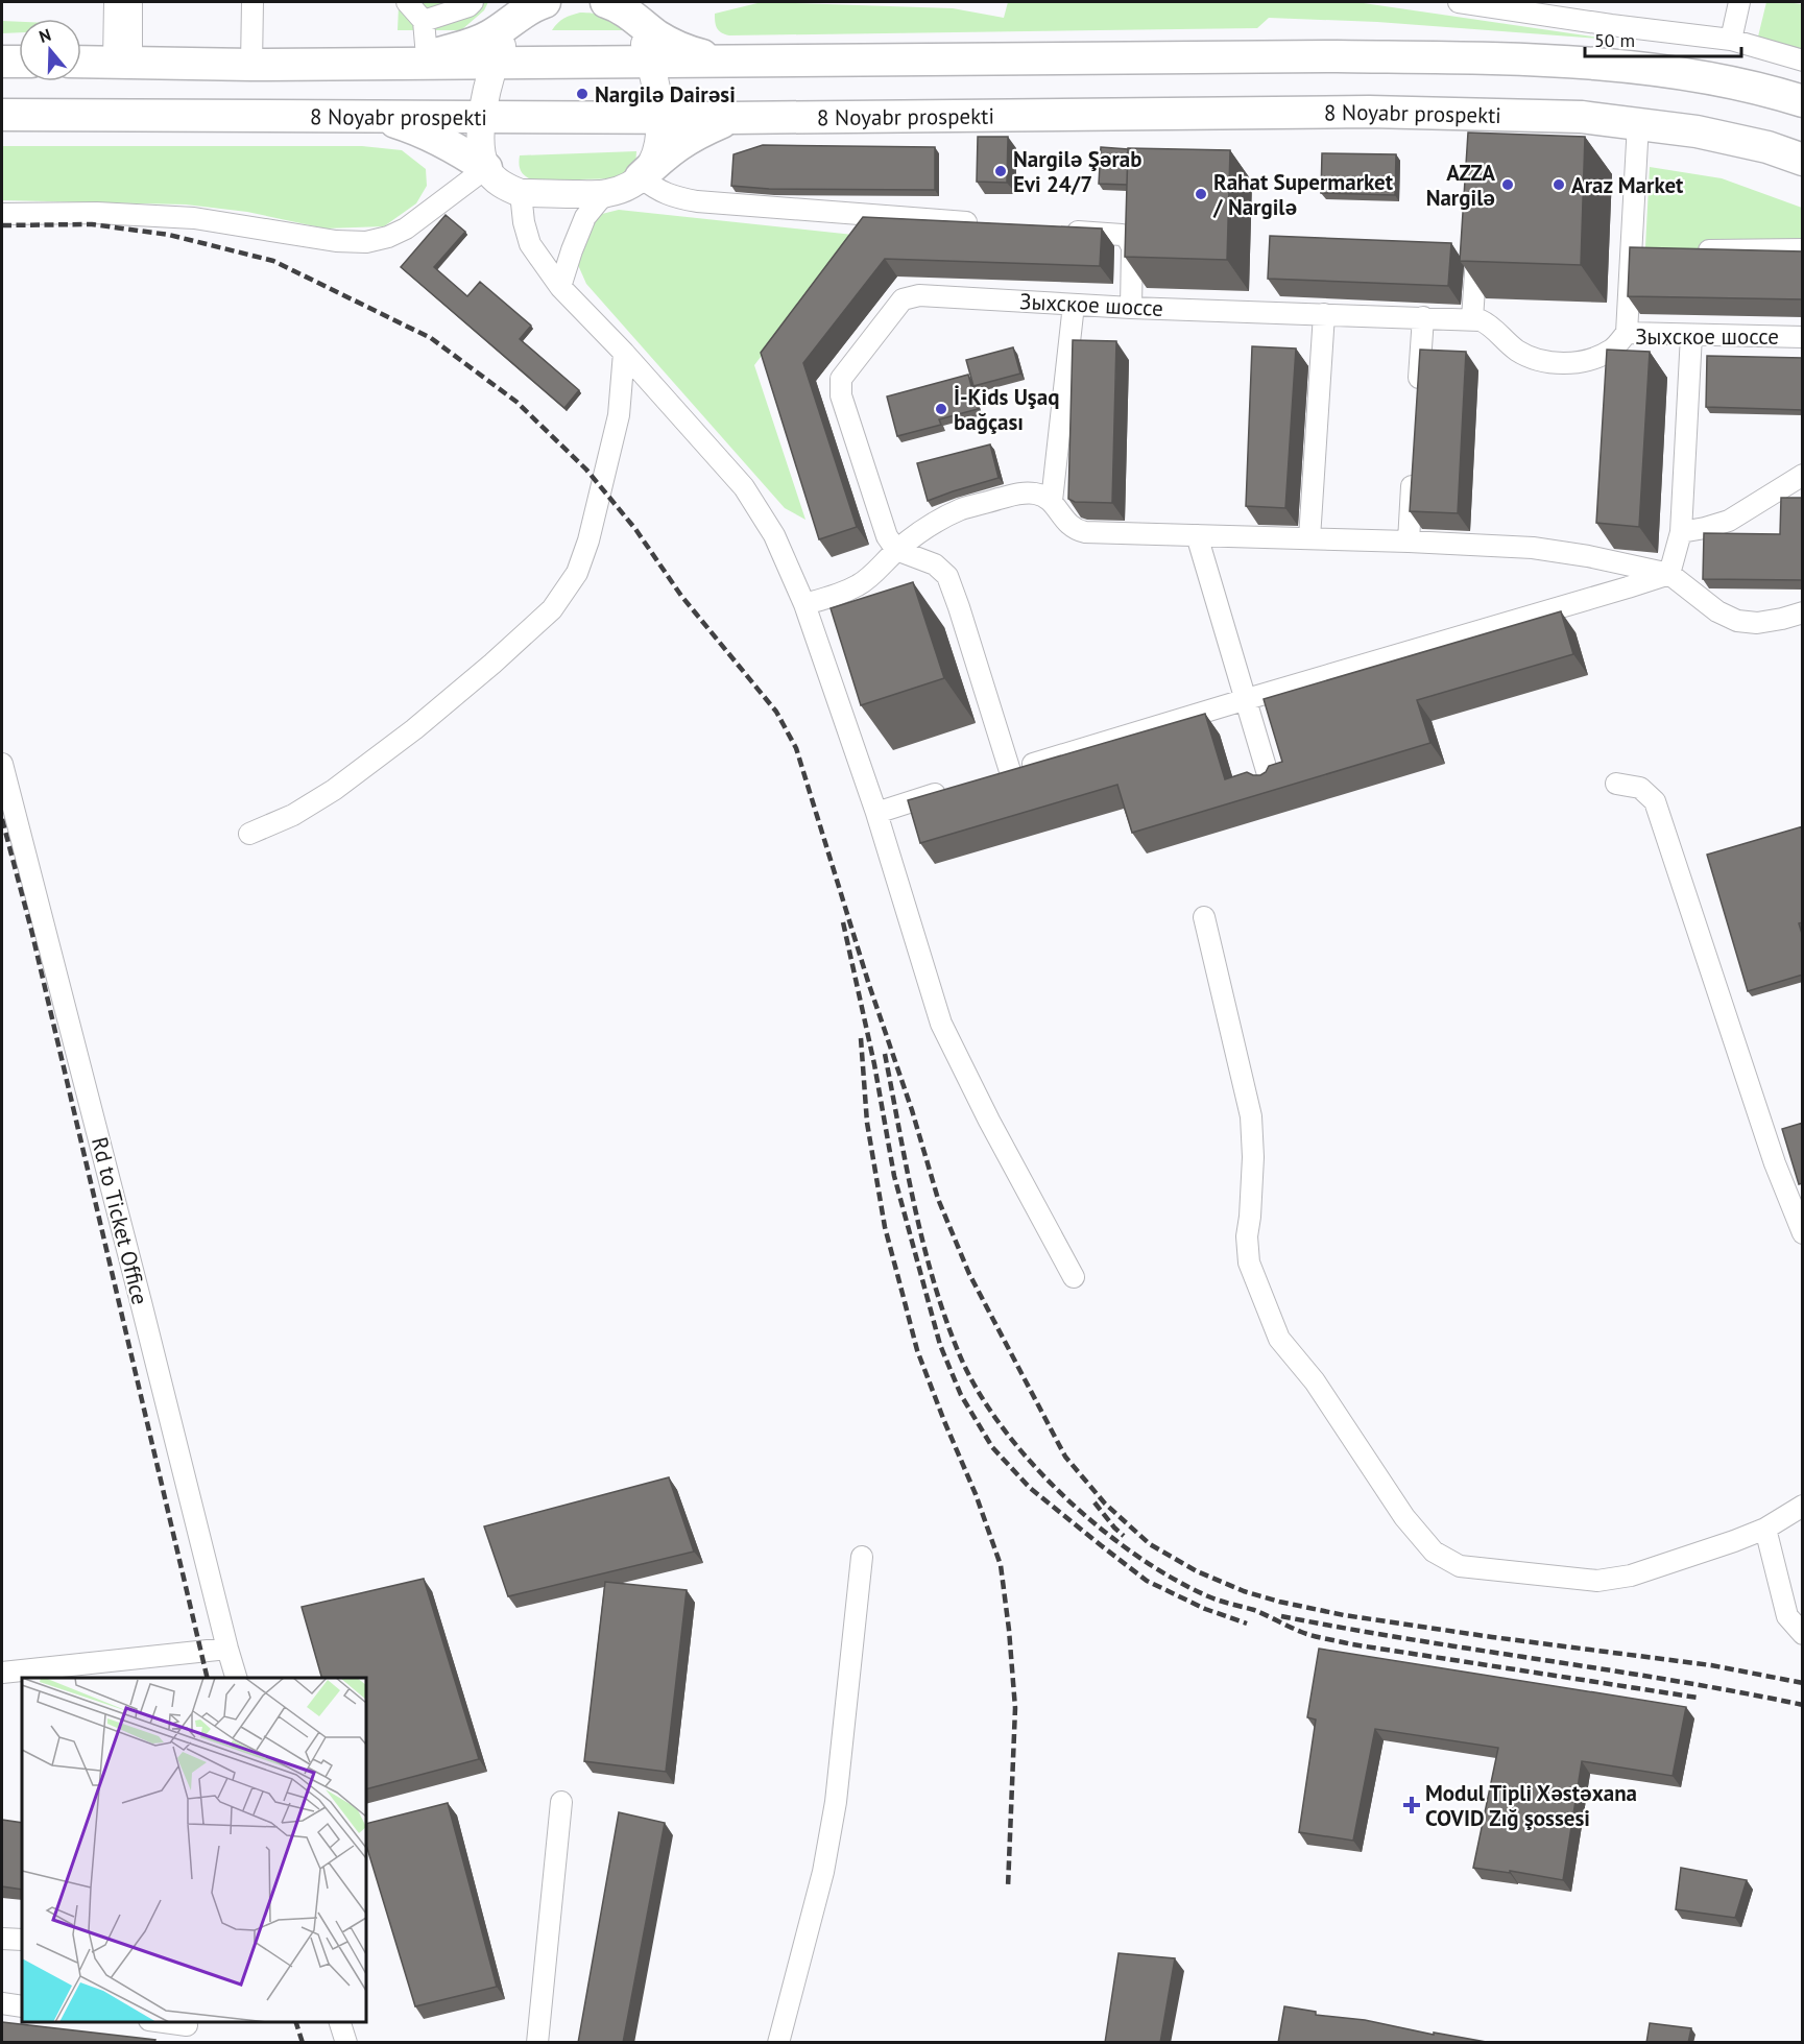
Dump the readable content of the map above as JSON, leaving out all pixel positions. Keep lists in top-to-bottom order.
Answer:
{
  "streets": {
    "highway": ["8 Noyabr prospekti"],
    "street": ["Зыхское шоссе", "Rd to Ticket Office"]
  },
  "places": {
    "other": [
      "Nargilə Dairəsi",
      "Nargilə Şərab Evi 24/7",
      "AZZA Nargilə",
      "Araz Market",
      "Rahat Supermarket / Nargilə",
      "İ-Kids Uşaq bağçası"
    ],
    "health": ["Modul Tipli Xəstəxana COVID Zığ şossesi"]
  },
  "scale_bar": "50 m",
  "north": "top"
}
